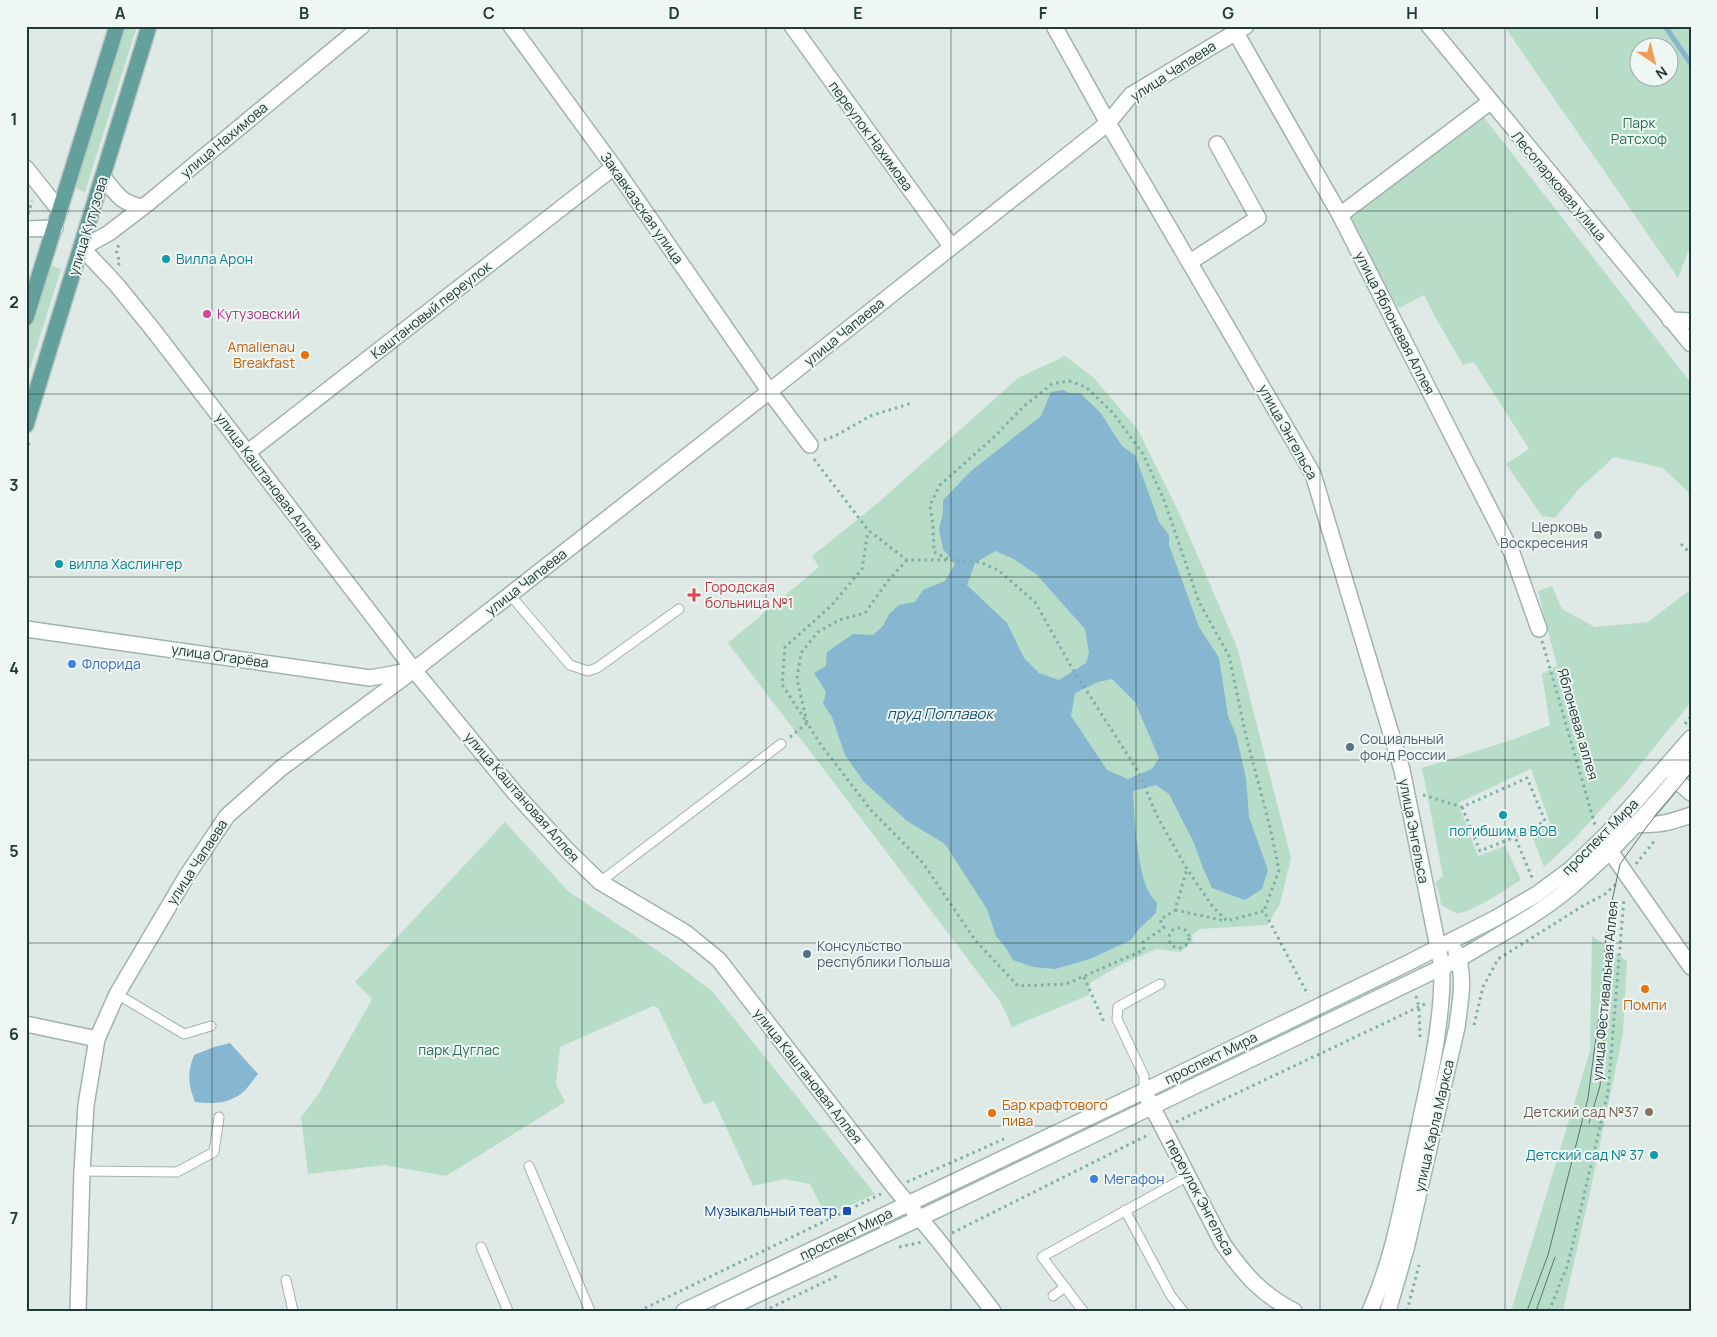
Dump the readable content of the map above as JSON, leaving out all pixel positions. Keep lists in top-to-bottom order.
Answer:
{
  "streets": {
    "main road": ["улица Кутузова"],
    "street": [
      "улица Чапаева",
      "переулок Нахимова",
      "улица Нахимова",
      "Лесопарковая улица",
      "Закавказская улица",
      "Каштановый переулок",
      "улица Яблоневая Аллея",
      "улица Энгельса",
      "улица Каштановая Аллея",
      "улица Огарёва",
      "проспект Мира",
      "улица Карла Маркса",
      "переулок Энгельса"
    ],
    "path": ["Яблоневая аллея", "улица Фестивальная Аллея"]
  },
  "crossings": [
    ["улица Чапаева", "переулок Нахимова"],
    ["улица Чапаева", "Закавказская улица"],
    ["улица Чапаева", "улица Яблоневая Аллея"],
    ["улица Чапаева", "улица Энгельса"],
    ["улица Чапаева", "улица Каштановая Аллея"],
    ["улица Чапаева", "улица Огарёва"],
    ["улица Нахимова", "улица Кутузова"],
    ["улица Нахимова", "улица Каштановая Аллея"],
    ["Закавказская улица", "Каштановый переулок"],
    ["улица Кутузова", "улица Каштановая Аллея"],
    ["Каштановый переулок", "улица Каштановая Аллея"],
    ["улица Яблоневая Аллея", "Яблоневая аллея"],
    ["улица Энгельса", "проспект Мира"],
    ["улица Энгельса", "улица Карла Маркса"],
    ["улица Каштановая Аллея", "улица Огарёва"],
    ["улица Каштановая Аллея", "проспект Мира"],
    ["Яблоневая аллея", "проспект Мира"],
    ["проспект Мира", "улица Карла Маркса"],
    ["проспект Мира", "переулок Энгельса"]
  ],
  "water": ["пруд Поплавок"],
  "parks": ["Парк Ратсхоф", "парк Дуглас"],
  "places": {
    "other": [
      "Вилла Арон",
      "Кутузовский",
      "Amalienau Breakfast",
      "Церковь Воскресения",
      "вилла Хаслингер",
      "Флорида",
      "Социальный фонд России",
      "погибшим в ВОВ",
      "Консульство республики Польша",
      "Помпи",
      "Детский сад №37",
      "Бар крафтового пива",
      "Детский сад № 37",
      "Мегафон"
    ],
    "health": ["Городская больница №1"],
    "transit": ["Музыкальный театр"]
  },
  "north": "bottom right",
  "grid": {
    "columns": [
      "A",
      "B",
      "C",
      "D",
      "E",
      "F",
      "G",
      "H",
      "I"
    ],
    "rows": [
      "1",
      "2",
      "3",
      "4",
      "5",
      "6",
      "7"
    ]
  }
}
